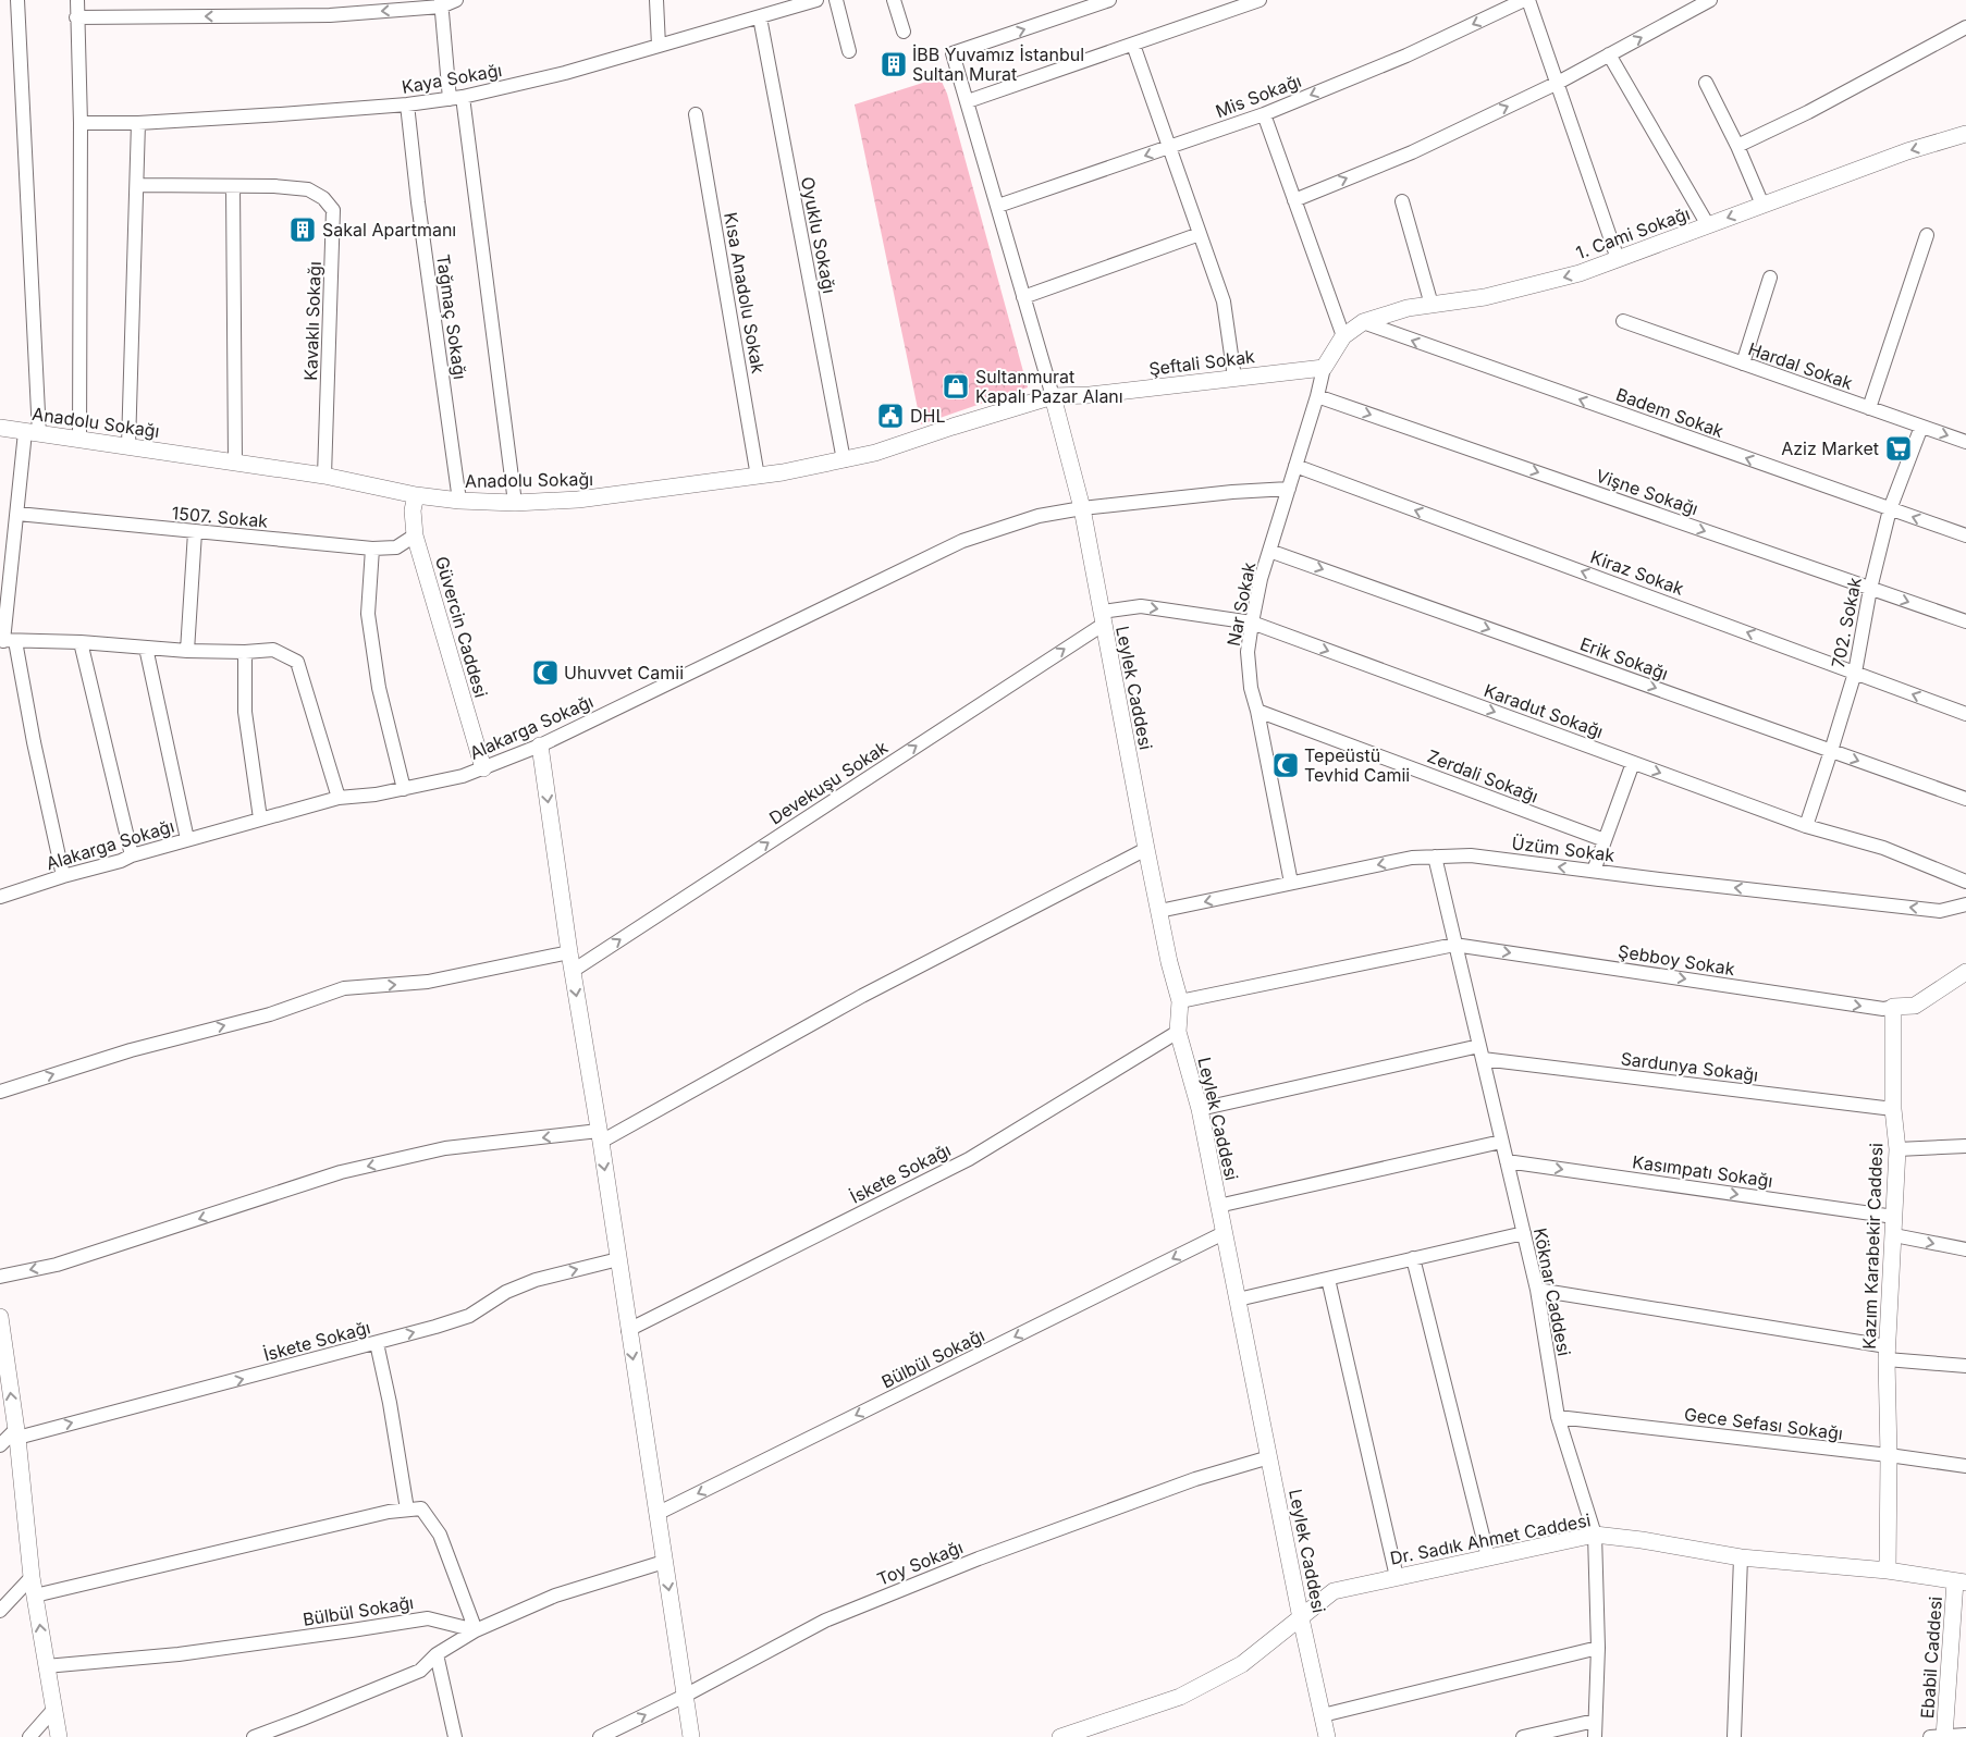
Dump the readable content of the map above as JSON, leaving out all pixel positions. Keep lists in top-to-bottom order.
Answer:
{
  "streets": {
    "street": [
      "Kaya Sokağı",
      "Mis Sokağı",
      "1. Cami Sokağı",
      "Oyuklu Sokağı",
      "Kısa Anadolu Sokak",
      "Tağmaç Sokağı",
      "Kavaklı Sokağı",
      "Şeftali Sokak",
      "Hardal Sokak",
      "Badem Sokak",
      "Anadolu Sokağı",
      "Vişne Sokağı",
      "1507. Sokak",
      "Kiraz Sokak",
      "Nar Sokak",
      "702. Sokak",
      "Güvercin Caddesi",
      "Erik Sokağı",
      "Leylek Caddesi",
      "Karadut Sokağı",
      "Alakarga Sokağı",
      "Zerdali Sokağı",
      "Devekuşu Sokak",
      "Üzüm Sokak",
      "Şebboy Sokak",
      "Sardunya Sokağı",
      "Kasımpatı Sokağı",
      "İskete Sokağı",
      "Kazım Karabekir Caddesi",
      "Köknar Caddesi",
      "Bülbül Sokağı",
      "Gece Sefası Sokağı",
      "Dr. Sadık Ahmet Caddesi",
      "Toy Sokağı",
      "Ebabil Caddesi"
    ]
  },
  "crossings": [
    ["Kaya Sokağı", "Oyuklu Sokağı"],
    ["Kaya Sokağı", "Tağmaç Sokağı"],
    ["1. Cami Sokağı", "Şeftali Sokak"],
    ["1. Cami Sokağı", "Badem Sokak"],
    ["1. Cami Sokağı", "Nar Sokak"],
    ["Oyuklu Sokağı", "Anadolu Sokağı"],
    ["Kısa Anadolu Sokak", "Anadolu Sokağı"],
    ["Tağmaç Sokağı", "Anadolu Sokağı"],
    ["Kavaklı Sokağı", "Anadolu Sokağı"],
    ["Şeftali Sokak", "Anadolu Sokağı"],
    ["Şeftali Sokak", "Nar Sokak"],
    ["Şeftali Sokak", "Leylek Caddesi"],
    ["Hardal Sokak", "702. Sokak"],
    ["Badem Sokak", "702. Sokak"],
    ["Anadolu Sokağı", "Güvercin Caddesi"],
    ["Anadolu Sokağı", "Leylek Caddesi"],
    ["Vişne Sokağı", "Nar Sokak"],
    ["Vişne Sokağı", "702. Sokak"],
    ["1507. Sokak", "Güvercin Caddesi"],
    ["Kiraz Sokak", "Nar Sokak"],
    ["Kiraz Sokak", "702. Sokak"],
    ["Nar Sokak", "Erik Sokağı"],
    ["Nar Sokak", "Karadut Sokağı"],
    ["Nar Sokak", "Zerdali Sokağı"],
    ["Nar Sokak", "Üzüm Sokak"],
    ["702. Sokak", "Erik Sokağı"],
    ["702. Sokak", "Karadut Sokağı"],
    ["Güvercin Caddesi", "Alakarga Sokağı"],
    ["Leylek Caddesi", "Karadut Sokağı"],
    ["Leylek Caddesi", "Alakarga Sokağı"],
    ["Leylek Caddesi", "Devekuşu Sokak"],
    ["Leylek Caddesi", "Üzüm Sokak"],
    ["Leylek Caddesi", "Sardunya Sokağı"],
    ["Leylek Caddesi", "İskete Sokağı"],
    ["Leylek Caddesi", "Bülbül Sokağı"],
    ["Leylek Caddesi", "Dr. Sadık Ahmet Caddesi"],
    ["Leylek Caddesi", "Toy Sokağı"],
    ["Karadut Sokağı", "Devekuşu Sokak"],
    ["Üzüm Sokak", "Köknar Caddesi"],
    ["Şebboy Sokak", "Kazım Karabekir Caddesi"],
    ["Şebboy Sokak", "Köknar Caddesi"],
    ["Sardunya Sokağı", "Kazım Karabekir Caddesi"],
    ["Sardunya Sokağı", "Köknar Caddesi"],
    ["Kasımpatı Sokağı", "Kazım Karabekir Caddesi"],
    ["Kasımpatı Sokağı", "Köknar Caddesi"],
    ["Kazım Karabekir Caddesi", "Gece Sefası Sokağı"],
    ["Kazım Karabekir Caddesi", "Dr. Sadık Ahmet Caddesi"],
    ["Köknar Caddesi", "Gece Sefası Sokağı"],
    ["Köknar Caddesi", "Dr. Sadık Ahmet Caddesi"],
    ["Dr. Sadık Ahmet Caddesi", "Ebabil Caddesi"]
  ],
  "one_way": [
    "Badem Sokak",
    "Vişne Sokağı",
    "Kiraz Sokak",
    "Erik Sokağı",
    "Karadut Sokağı",
    "Devekuşu Sokak",
    "Şebboy Sokak",
    "Kasımpatı Sokağı",
    "İskete Sokağı",
    "Bülbül Sokağı"
  ],
  "places": {
    "building": ["İBB Yuvamız İstanbul Sultan Murat", "Sakal Apartmanı"],
    "shop": ["Sultanmurat Kapalı Pazar Alanı"],
    "public building": ["DHL"],
    "supermarket": ["Aziz Market"],
    "mosque": ["Uhuvvet Camii", "Tepeüstü Tevhid Camii"]
  }
}
